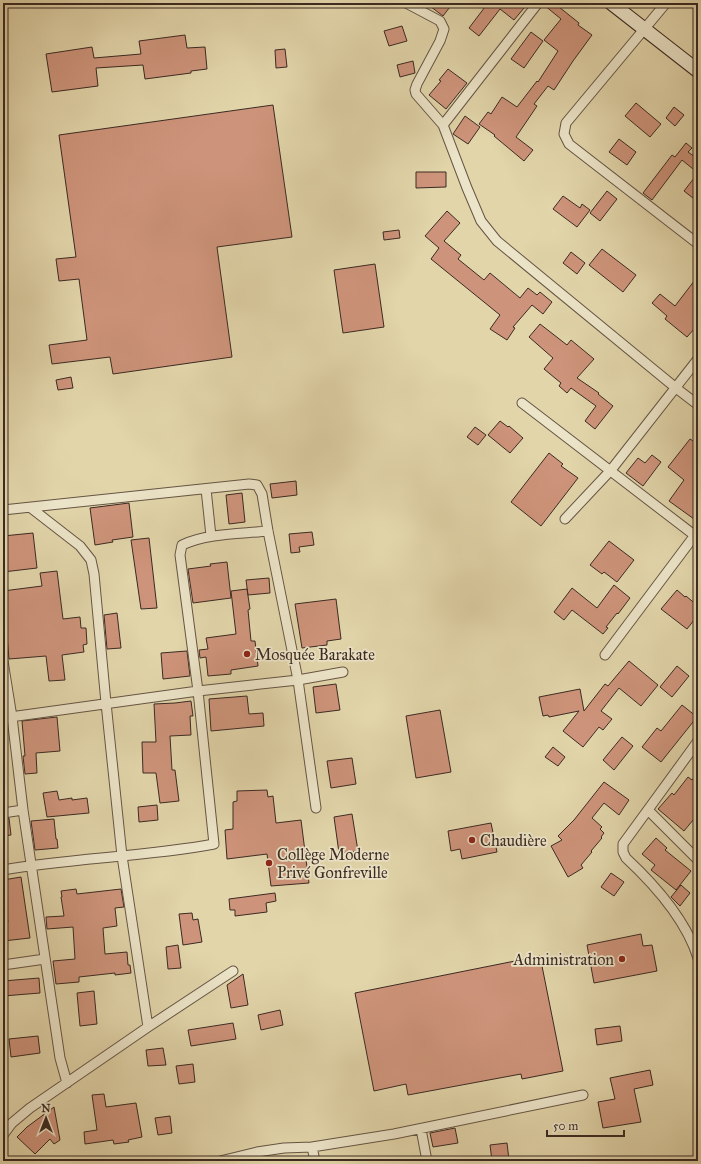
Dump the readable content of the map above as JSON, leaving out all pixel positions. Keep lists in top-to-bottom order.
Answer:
{
  "places": [
    "Mosquée Barakate",
    "Chaudière",
    "Collège Moderne Privé Gonfreville",
    "Administration"
  ],
  "scale_bar": "50 m",
  "north": "top"
}
